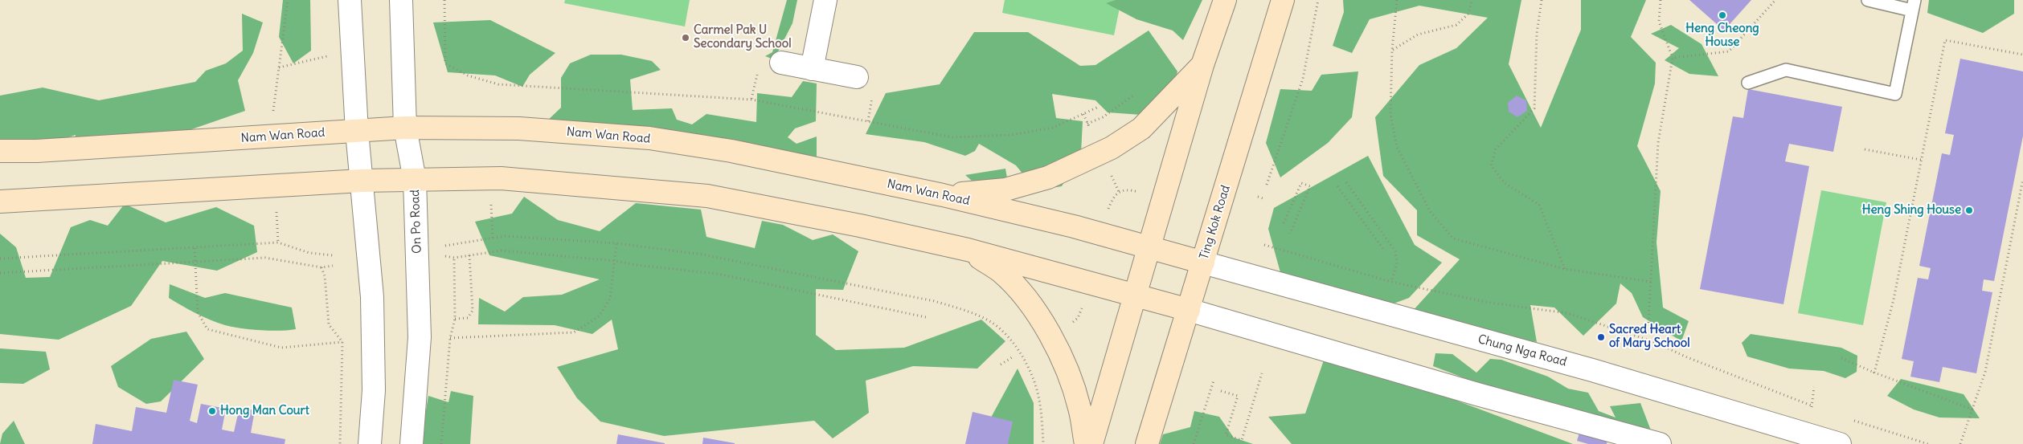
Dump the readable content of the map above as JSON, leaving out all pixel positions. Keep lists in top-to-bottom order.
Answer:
{
  "streets": {
    "main road": ["Nam Wan Road", "Ting Kok Road"],
    "street": ["On Po Road", "Chung Nga Road"]
  },
  "crossings": [
    ["Nam Wan Road", "On Po Road"],
    ["Nam Wan Road", "Ting Kok Road"],
    ["Nam Wan Road", "Chung Nga Road"],
    ["Ting Kok Road", "Chung Nga Road"]
  ],
  "places": [
    "Heng Cheong House",
    "Carmel Pak U Secondary School",
    "Heng Shing House",
    "Sacred Heart of Mary School",
    "Hong Man Court"
  ]
}
